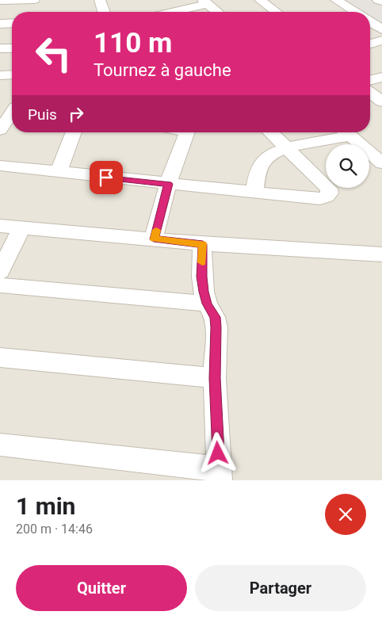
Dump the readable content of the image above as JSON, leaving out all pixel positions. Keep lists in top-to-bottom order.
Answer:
{
  "page": {
    "turn": ["110 m", "Tournez à gauche"],
    "then": "Puis",
    "heading": ["1 min", "200 m · 14:46"],
    "buttons": ["Quitter", "Partager"]
  }
}
